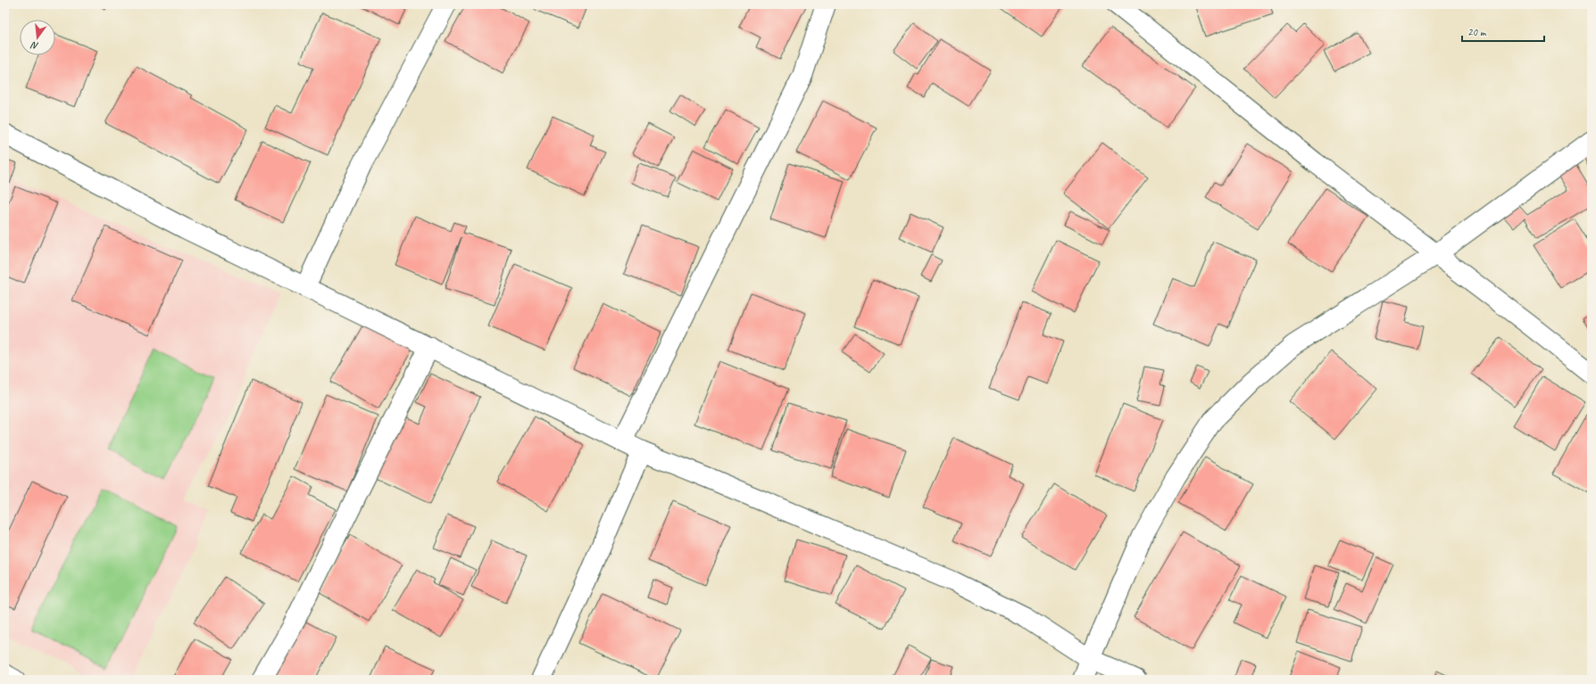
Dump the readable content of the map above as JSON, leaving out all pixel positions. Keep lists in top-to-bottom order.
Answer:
{
  "scale_bar": "20 m",
  "north": "bottom"
}
